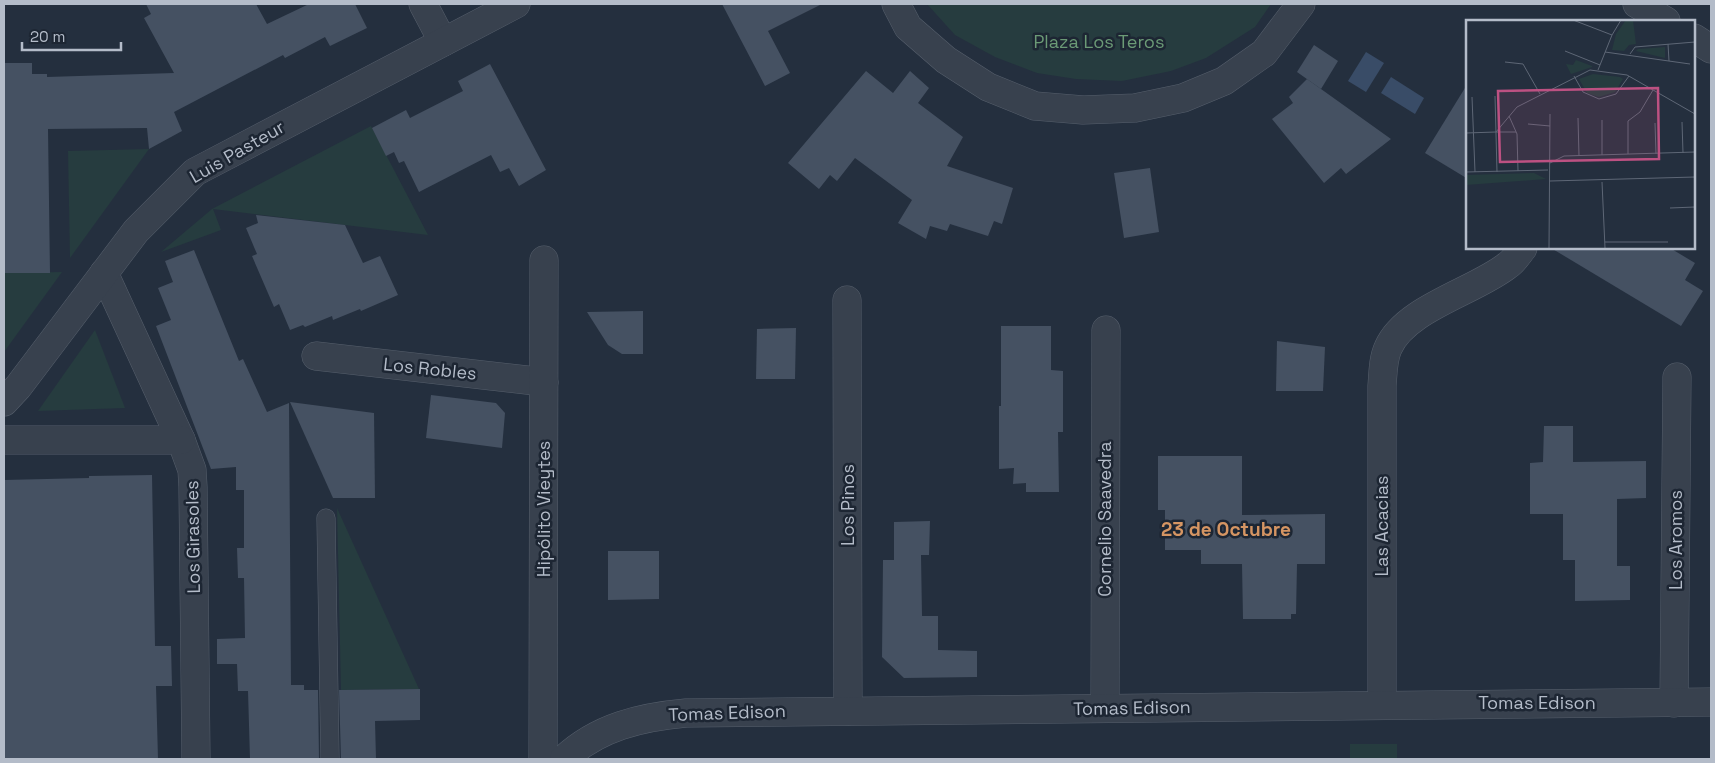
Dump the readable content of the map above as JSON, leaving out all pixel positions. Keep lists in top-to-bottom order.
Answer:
{
  "streets": {
    "street": [
      "Luis Pasteur",
      "Los Robles",
      "Los Pinos",
      "Hipólito Vieytes",
      "Cornelio Saavedra",
      "Las Acacias",
      "Los Girasoles",
      "Los Aromos",
      "Tomas Edison"
    ]
  },
  "crossings": [
    ["Luis Pasteur", "Los Girasoles"],
    ["Los Robles", "Hipólito Vieytes"],
    ["Los Pinos", "Tomas Edison"],
    ["Cornelio Saavedra", "Tomas Edison"],
    ["Las Acacias", "Tomas Edison"],
    ["Los Aromos", "Tomas Edison"]
  ],
  "districts": ["23 de Octubre"],
  "parks": ["Plaza Los Teros"],
  "scale_bar": "20 m"
}
